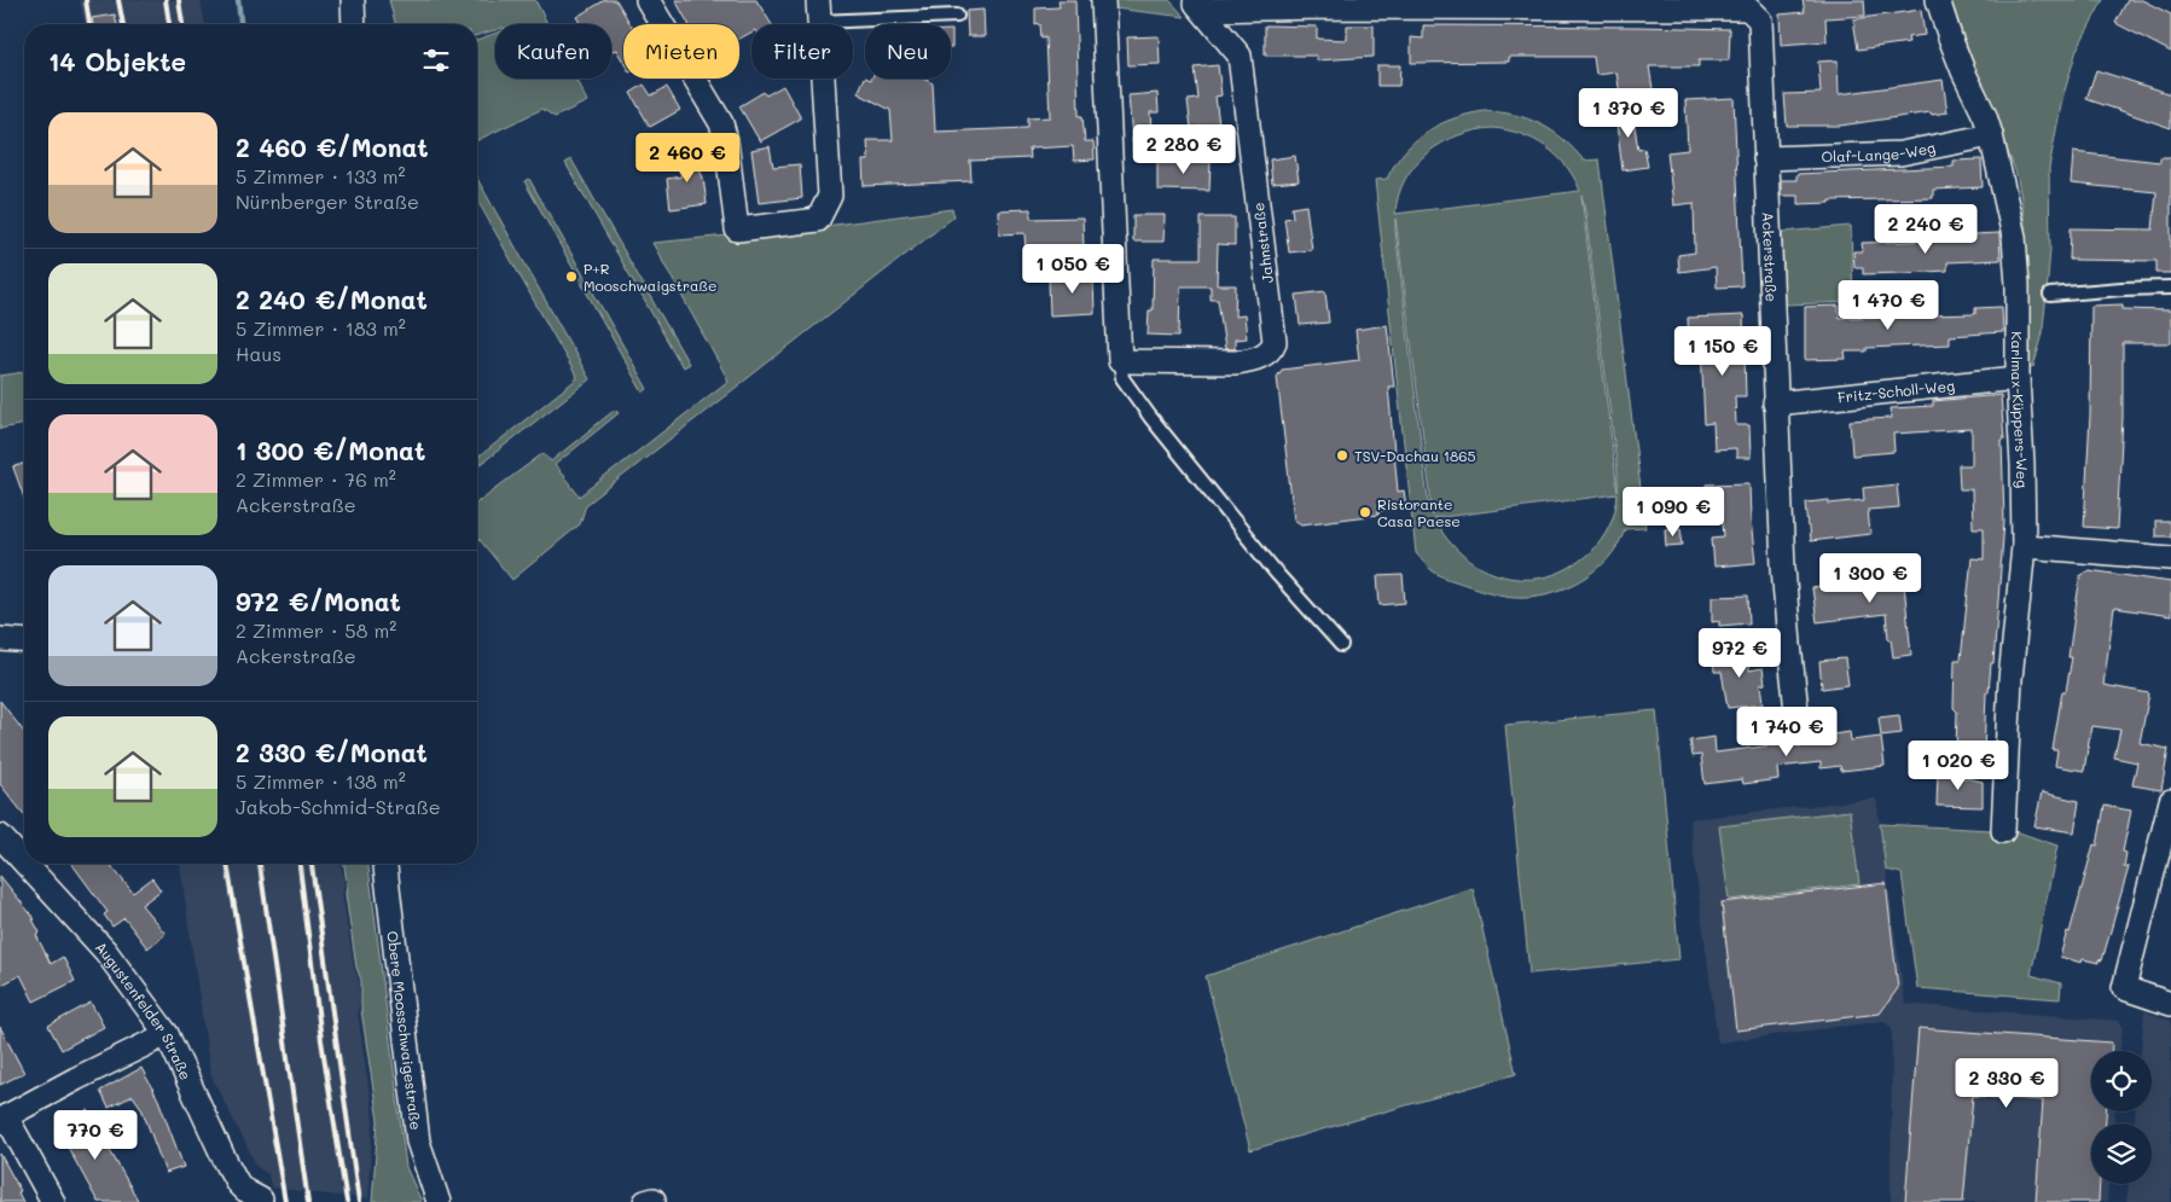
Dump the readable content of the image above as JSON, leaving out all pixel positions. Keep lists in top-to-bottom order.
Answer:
{
  "streets": {
    "street": [
      "Olaf-Lange-Weg",
      "Jahnstraße",
      "Ackerstraße",
      "Fritz-Scholl-Weg",
      "Karlmax-Küppers-Weg",
      "Augustenfelder Straße",
      "Obere Moosschwaigestraße"
    ]
  },
  "crossings": [
    ["Olaf-Lange-Weg", "Ackerstraße"],
    ["Olaf-Lange-Weg", "Karlmax-Küppers-Weg"],
    ["Jahnstraße", "Ackerstraße"],
    ["Ackerstraße", "Fritz-Scholl-Weg"],
    ["Fritz-Scholl-Weg", "Karlmax-Küppers-Weg"]
  ],
  "places": ["P+R Mooschwaigstraße", "TSV-Dachau 1865", "Ristorante Casa Paese"],
  "page": {
    "chip": [
      "Kaufen",
      "Mieten",
      "Filter",
      "Neu"
    ],
    "heading": "14 Objekte",
    "price": [
      "1 370 €",
      "2 280 €",
      "2 460 €",
      "2 240 €",
      "1 050 €",
      "1 470 €",
      "1 150 €",
      "1 090 €",
      "1 300 €",
      "972 €",
      "1 740 €",
      "1 020 €",
      "2 330 €",
      "770 €"
    ],
    "list": [
      {
        "name": "2 460 €/Monat",
        "note": "5 Zimmer · 133 m² · Nürnberger Straße"
      },
      {
        "name": "2 240 €/Monat",
        "note": "5 Zimmer · 183 m² · Haus"
      },
      {
        "name": "1 300 €/Monat",
        "note": "2 Zimmer · 76 m² · Ackerstraße"
      },
      {
        "name": "972 €/Monat",
        "note": "2 Zimmer · 58 m² · Ackerstraße"
      },
      {
        "name": "2 330 €/Monat",
        "note": "5 Zimmer · 138 m² · Jakob-Schmid-Straße"
      }
    ]
  }
}
